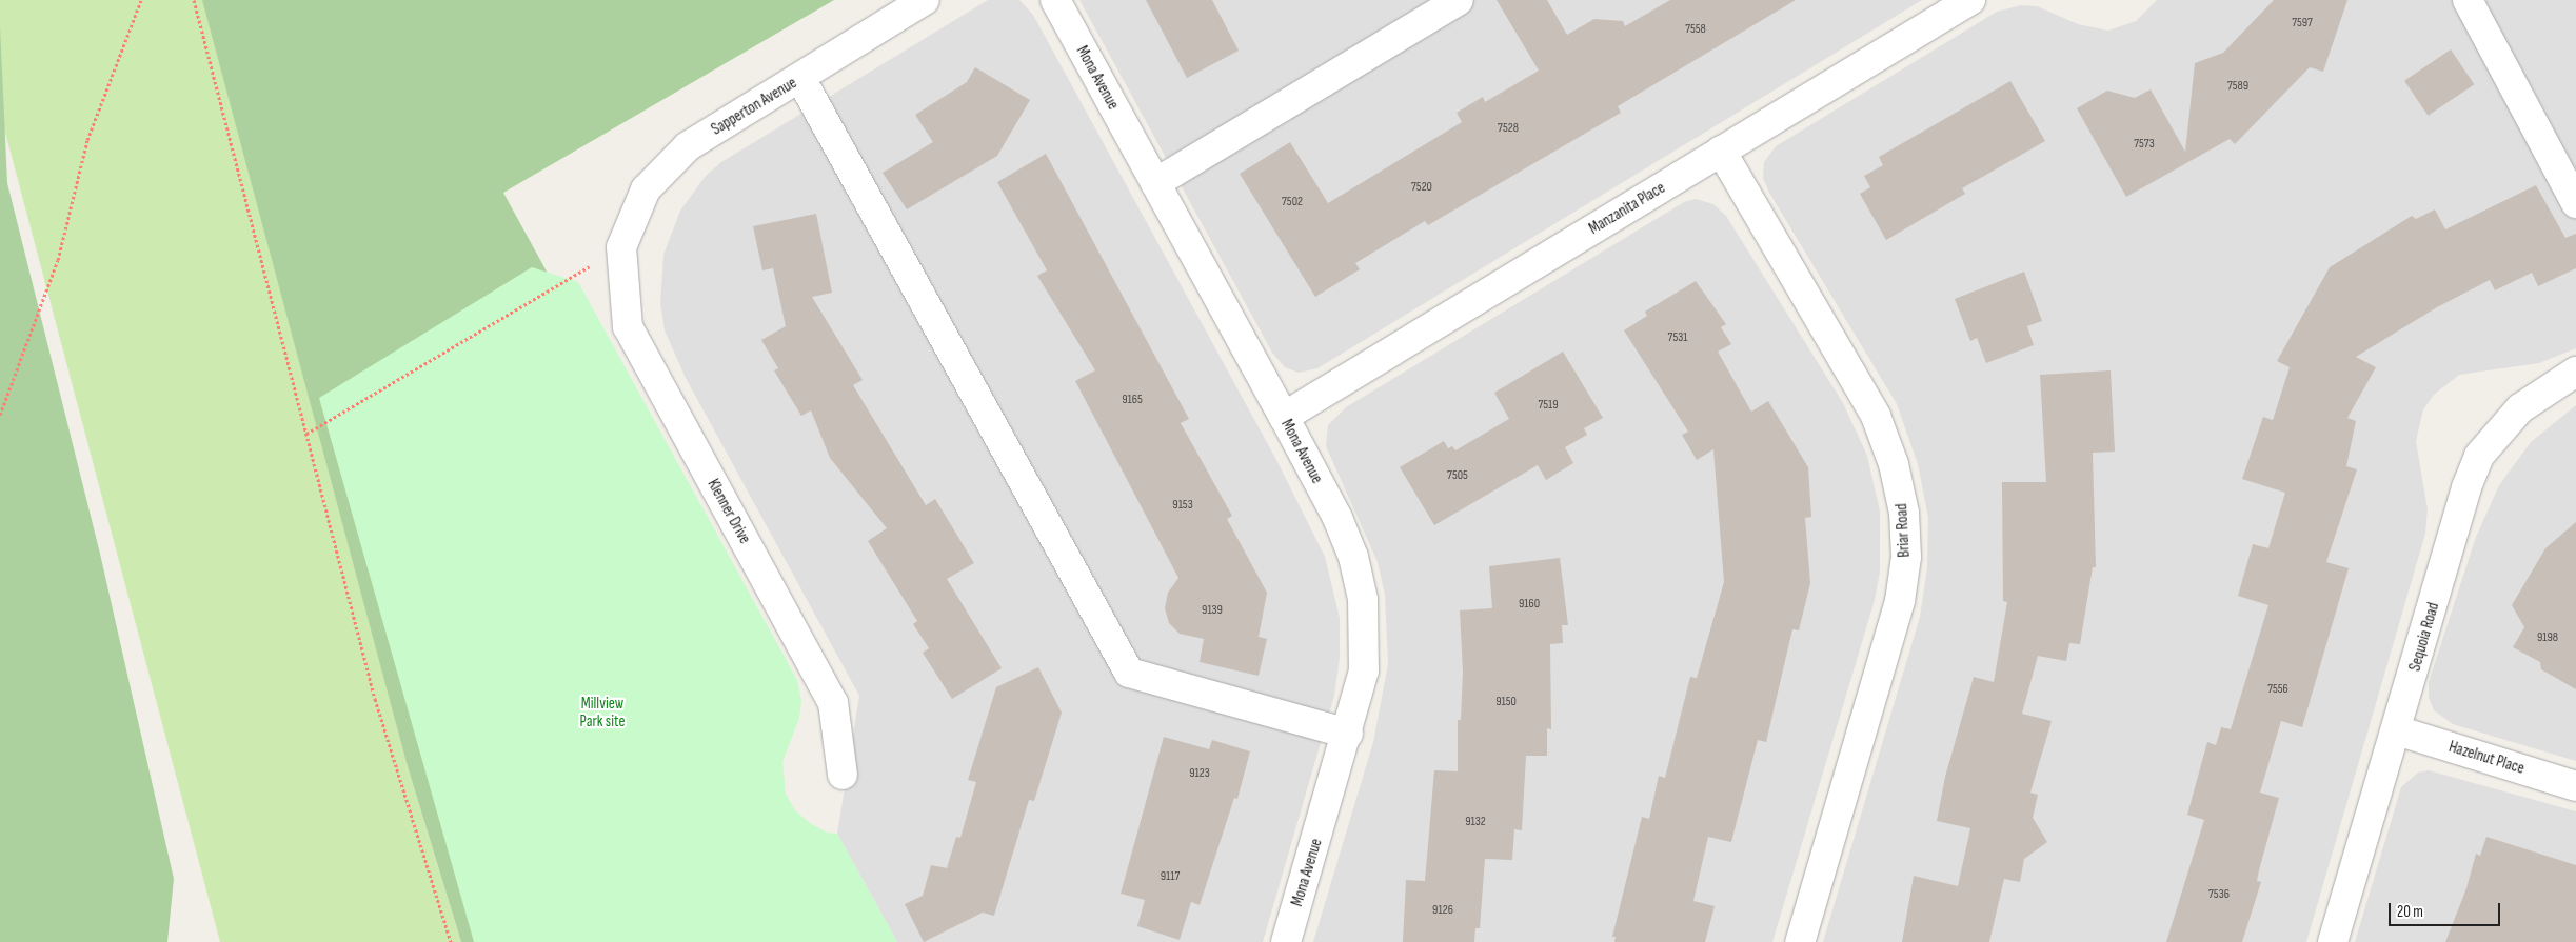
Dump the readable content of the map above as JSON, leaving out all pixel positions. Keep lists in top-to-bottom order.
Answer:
{
  "streets": {
    "street": [
      "Mona Avenue",
      "Sapperton Avenue",
      "Manzanita Place",
      "Klenner Drive",
      "Briar Road",
      "Sequoia Road",
      "Hazelnut Place"
    ]
  },
  "crossings": [
    ["Mona Avenue", "Manzanita Place"],
    ["Sapperton Avenue", "Klenner Drive"],
    ["Manzanita Place", "Briar Road"],
    ["Sequoia Road", "Hazelnut Place"]
  ],
  "parks": ["Millview Park site"],
  "house_numbers": [
    "7597",
    "7558",
    "7589",
    "7528",
    "7573",
    "7520",
    "7502",
    "7531",
    "9165",
    "7519",
    "7505",
    "9153",
    "9160",
    "9139",
    "9198",
    "7556",
    "9150",
    "9123",
    "9132",
    "9117",
    "7536",
    "9126"
  ],
  "scale_bar": "20 m"
}
